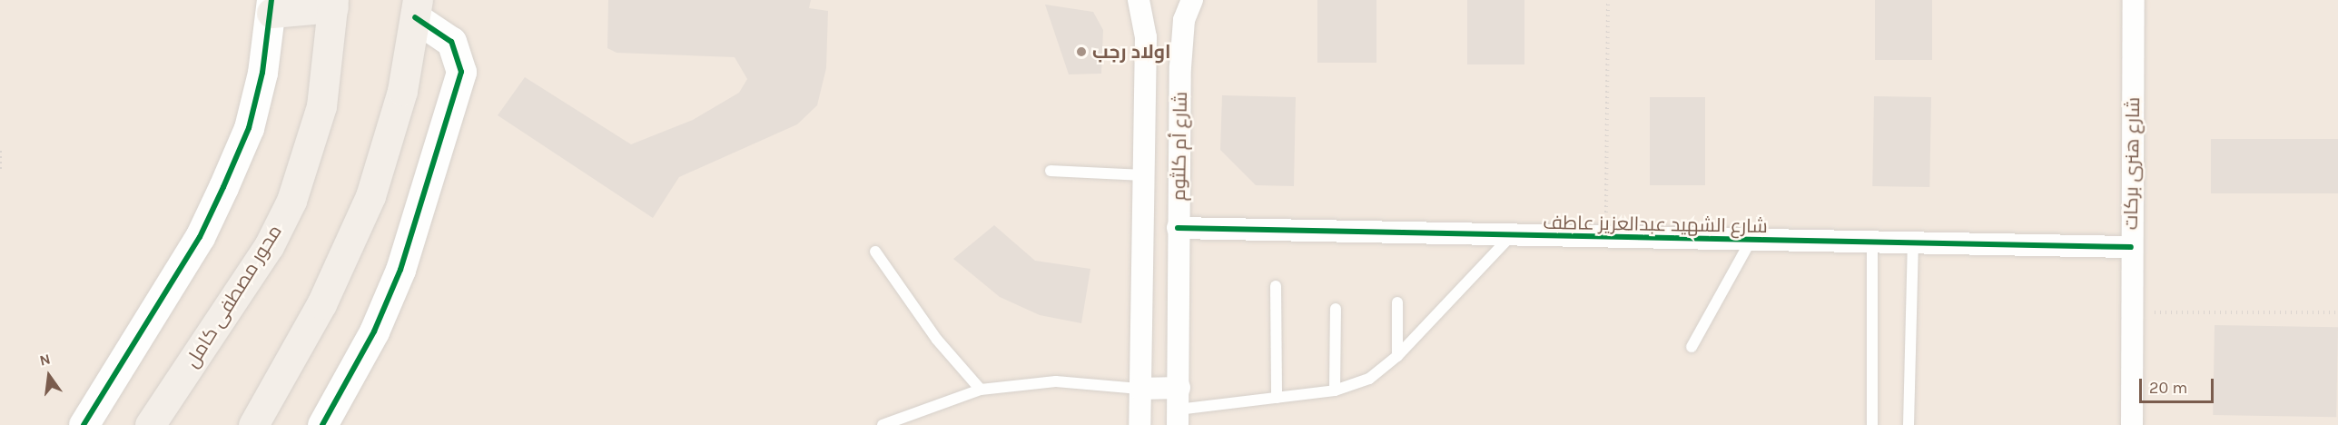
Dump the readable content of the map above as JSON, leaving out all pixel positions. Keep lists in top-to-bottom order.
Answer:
{
  "streets": {
    "main road": ["محور مصطفى كامل"],
    "street": ["شارع أم كلثوم", "شارع هنرى بركات", "شارع الشهيد عبدالعزيز عاطف"]
  },
  "crossings": [
    ["شارع أم كلثوم", "شارع الشهيد عبدالعزيز عاطف"],
    ["شارع هنرى بركات", "شارع الشهيد عبدالعزيز عاطف"]
  ],
  "places": ["اولاد رجب"],
  "scale_bar": "20 m",
  "north": "top"
}
